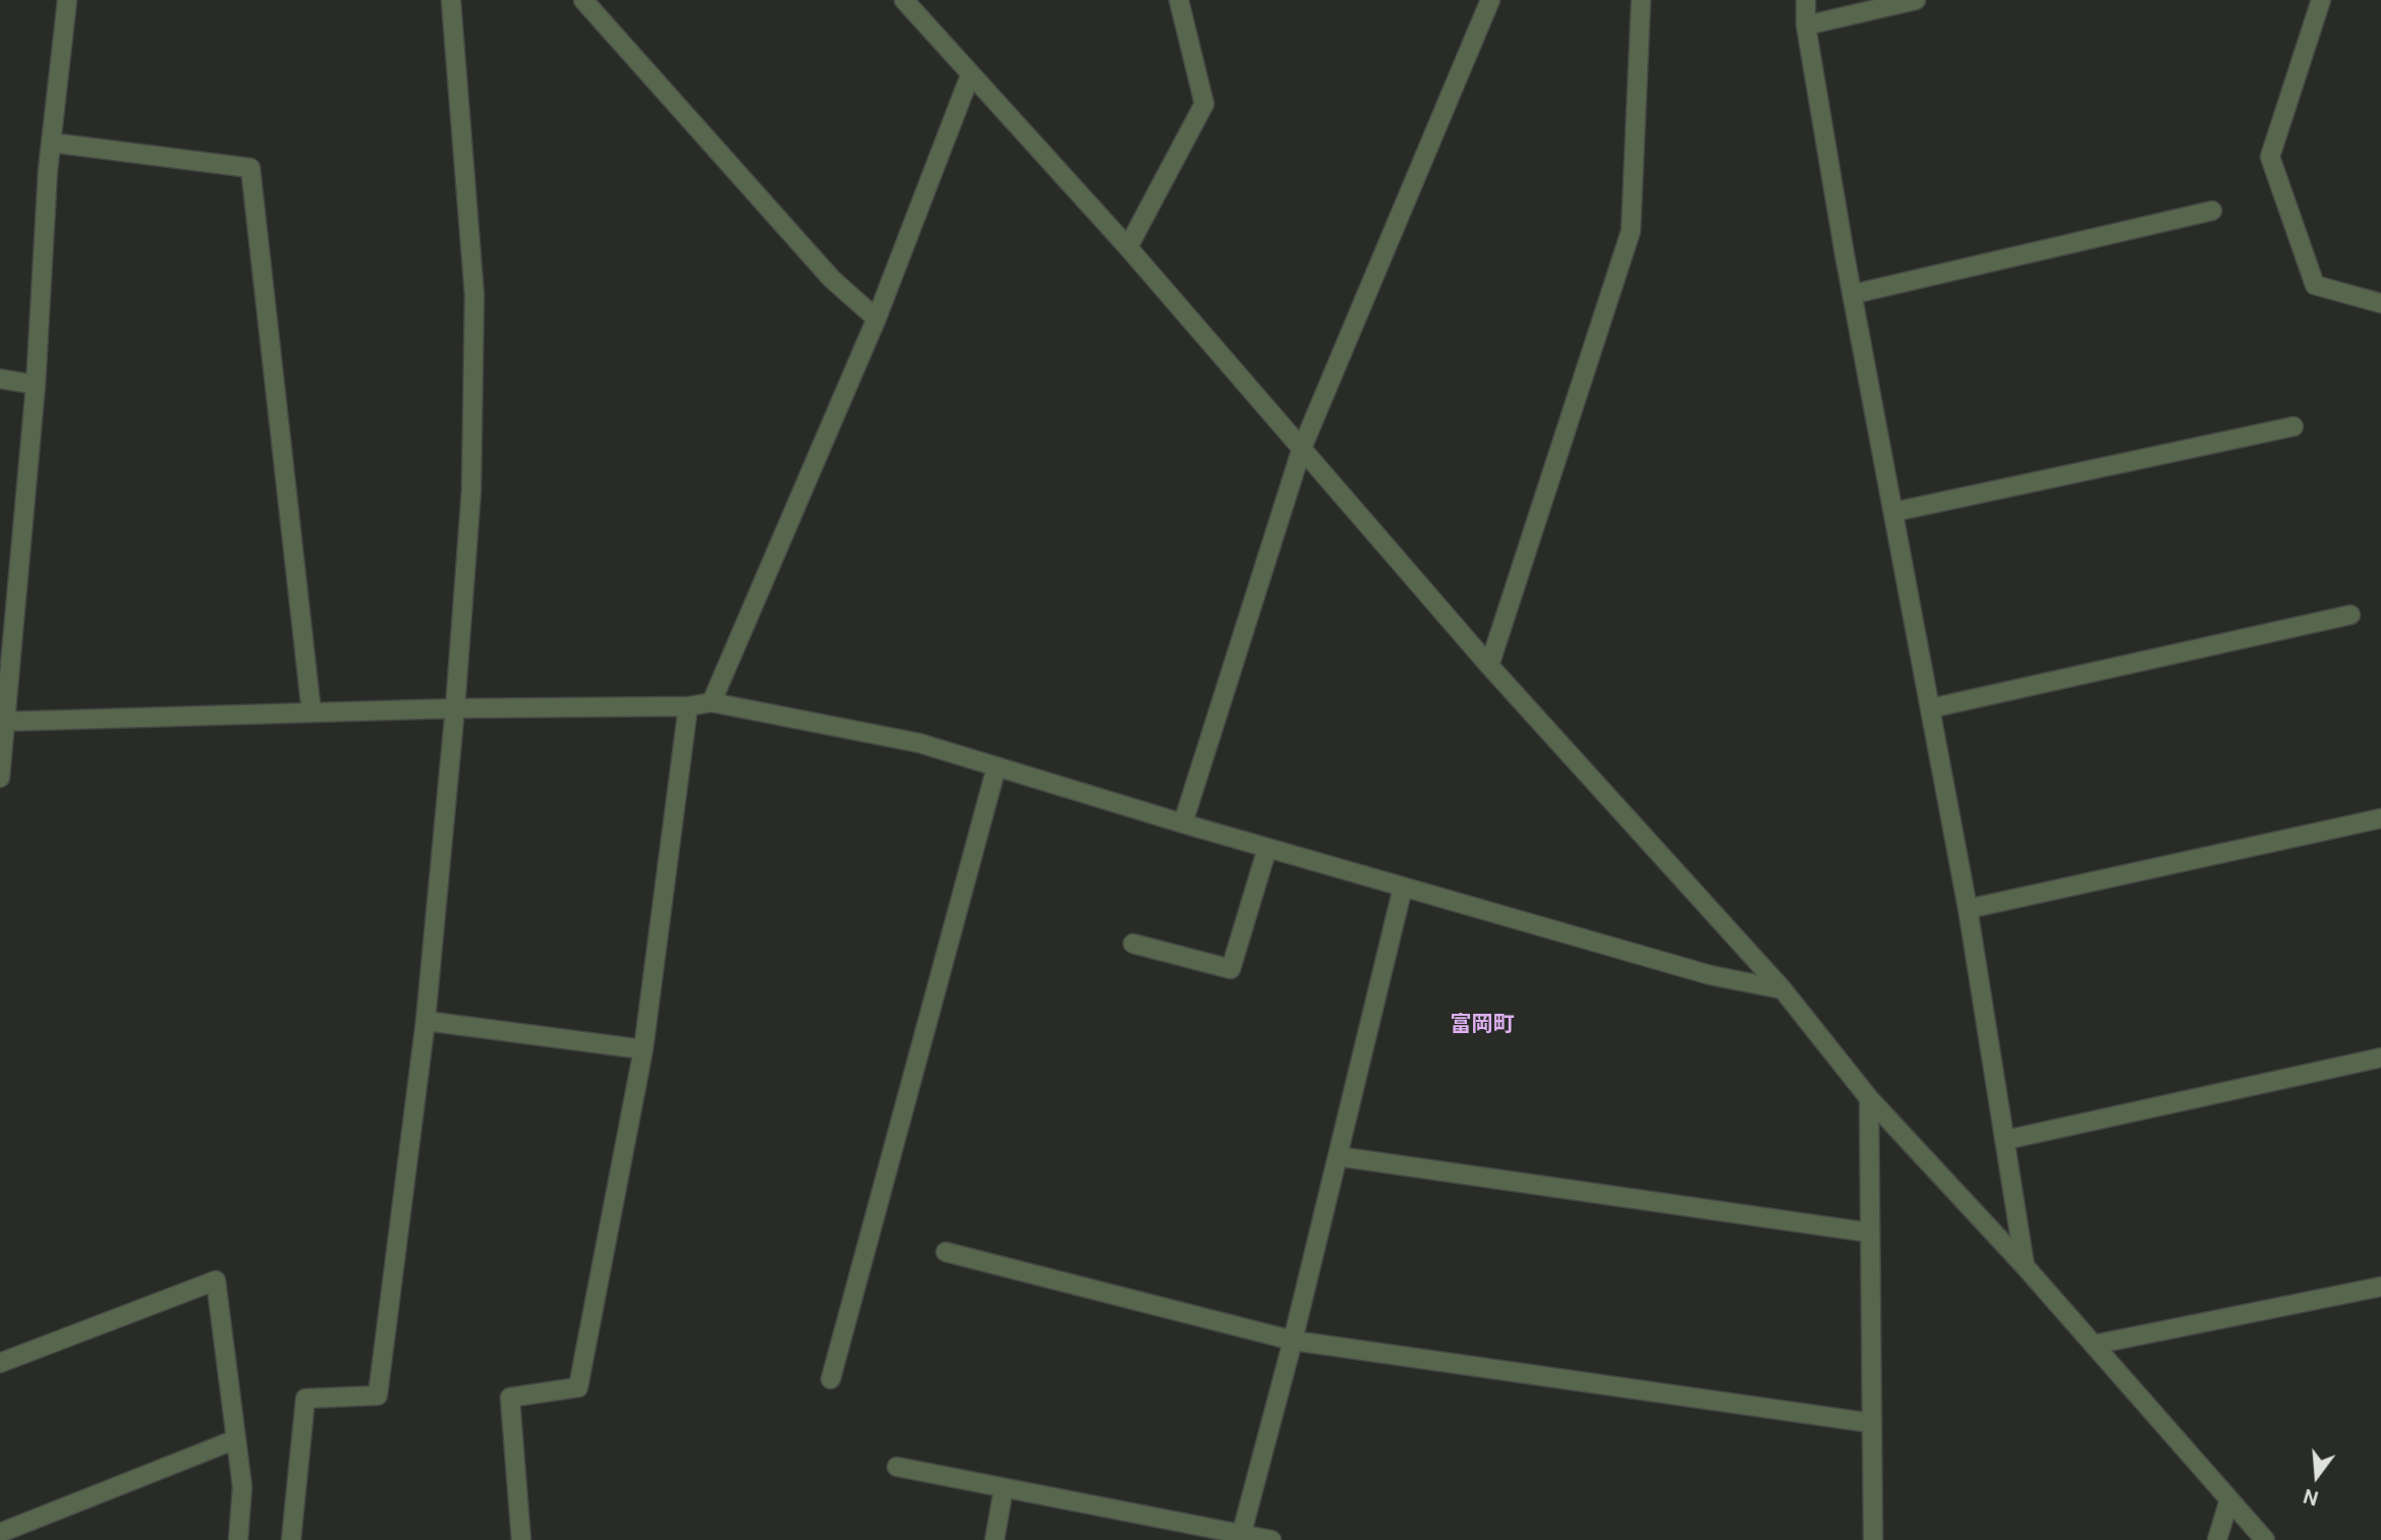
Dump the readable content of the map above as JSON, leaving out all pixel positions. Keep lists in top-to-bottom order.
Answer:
{
  "districts": ["富岡町"],
  "north": "bottom"
}
